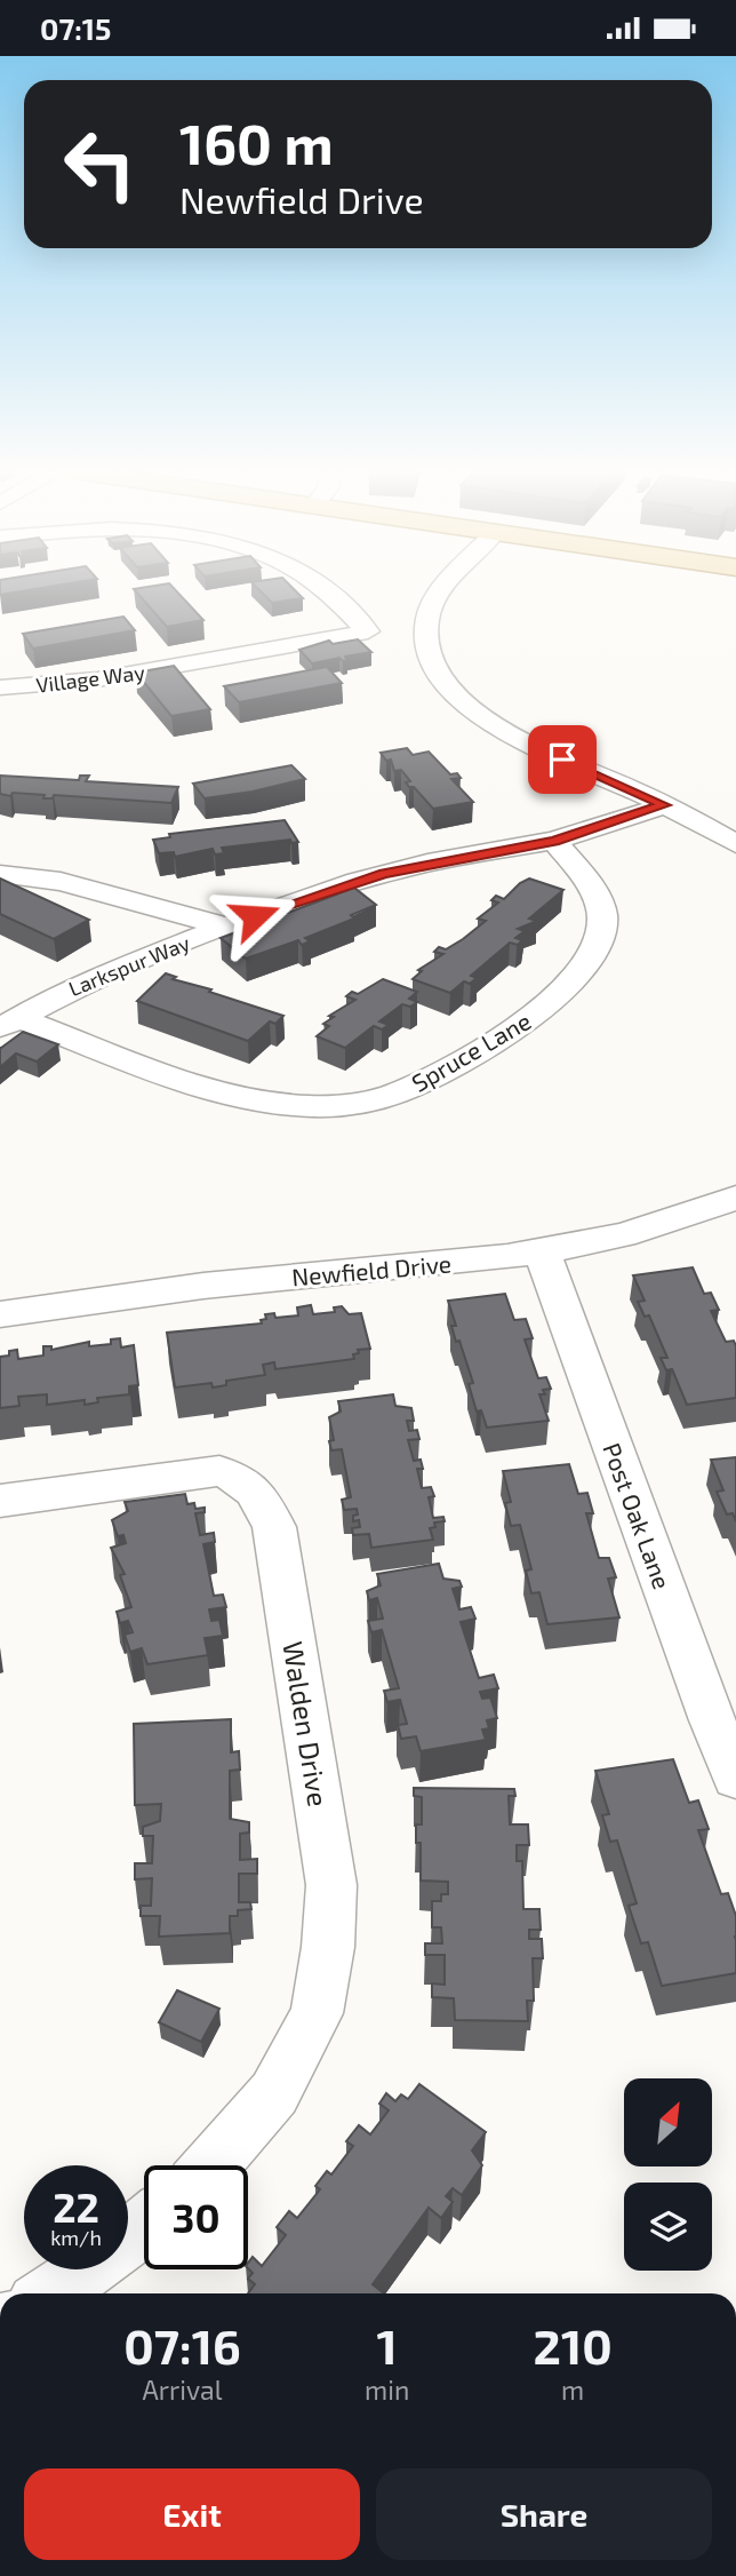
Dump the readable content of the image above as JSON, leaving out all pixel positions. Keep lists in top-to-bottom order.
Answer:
{
  "streets": {
    "street": [
      "Village Way",
      "Larkspur Way",
      "Spruce Lane",
      "Newfield Drive",
      "Post Oak Lane",
      "Walden Drive"
    ]
  },
  "crossings": [
    ["Larkspur Way", "Spruce Lane"],
    ["Newfield Drive", "Post Oak Lane"]
  ],
  "north": "top right",
  "page": {
    "status": "07:15",
    "turn": ["160 m", "Newfield Drive"],
    "speed": "22 km/h",
    "limit": "30",
    "eta": [
      "07:16",
      "Arrival",
      "1",
      "min",
      "210",
      "m"
    ],
    "buttons": ["Exit", "Share"]
  }
}
